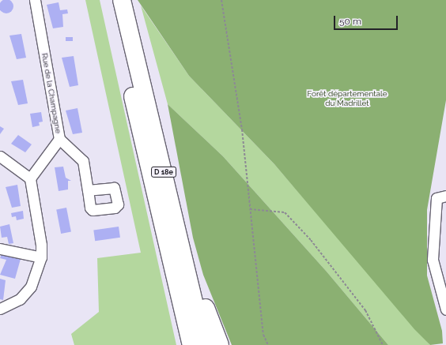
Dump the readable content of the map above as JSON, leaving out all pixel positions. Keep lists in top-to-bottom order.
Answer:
{
  "streets": {
    "highway": ["D 18e"],
    "street": ["Rue de la Champagne"]
  },
  "parks": ["Forêt départementale du Madrillet"],
  "scale_bar": "50 m"
}
